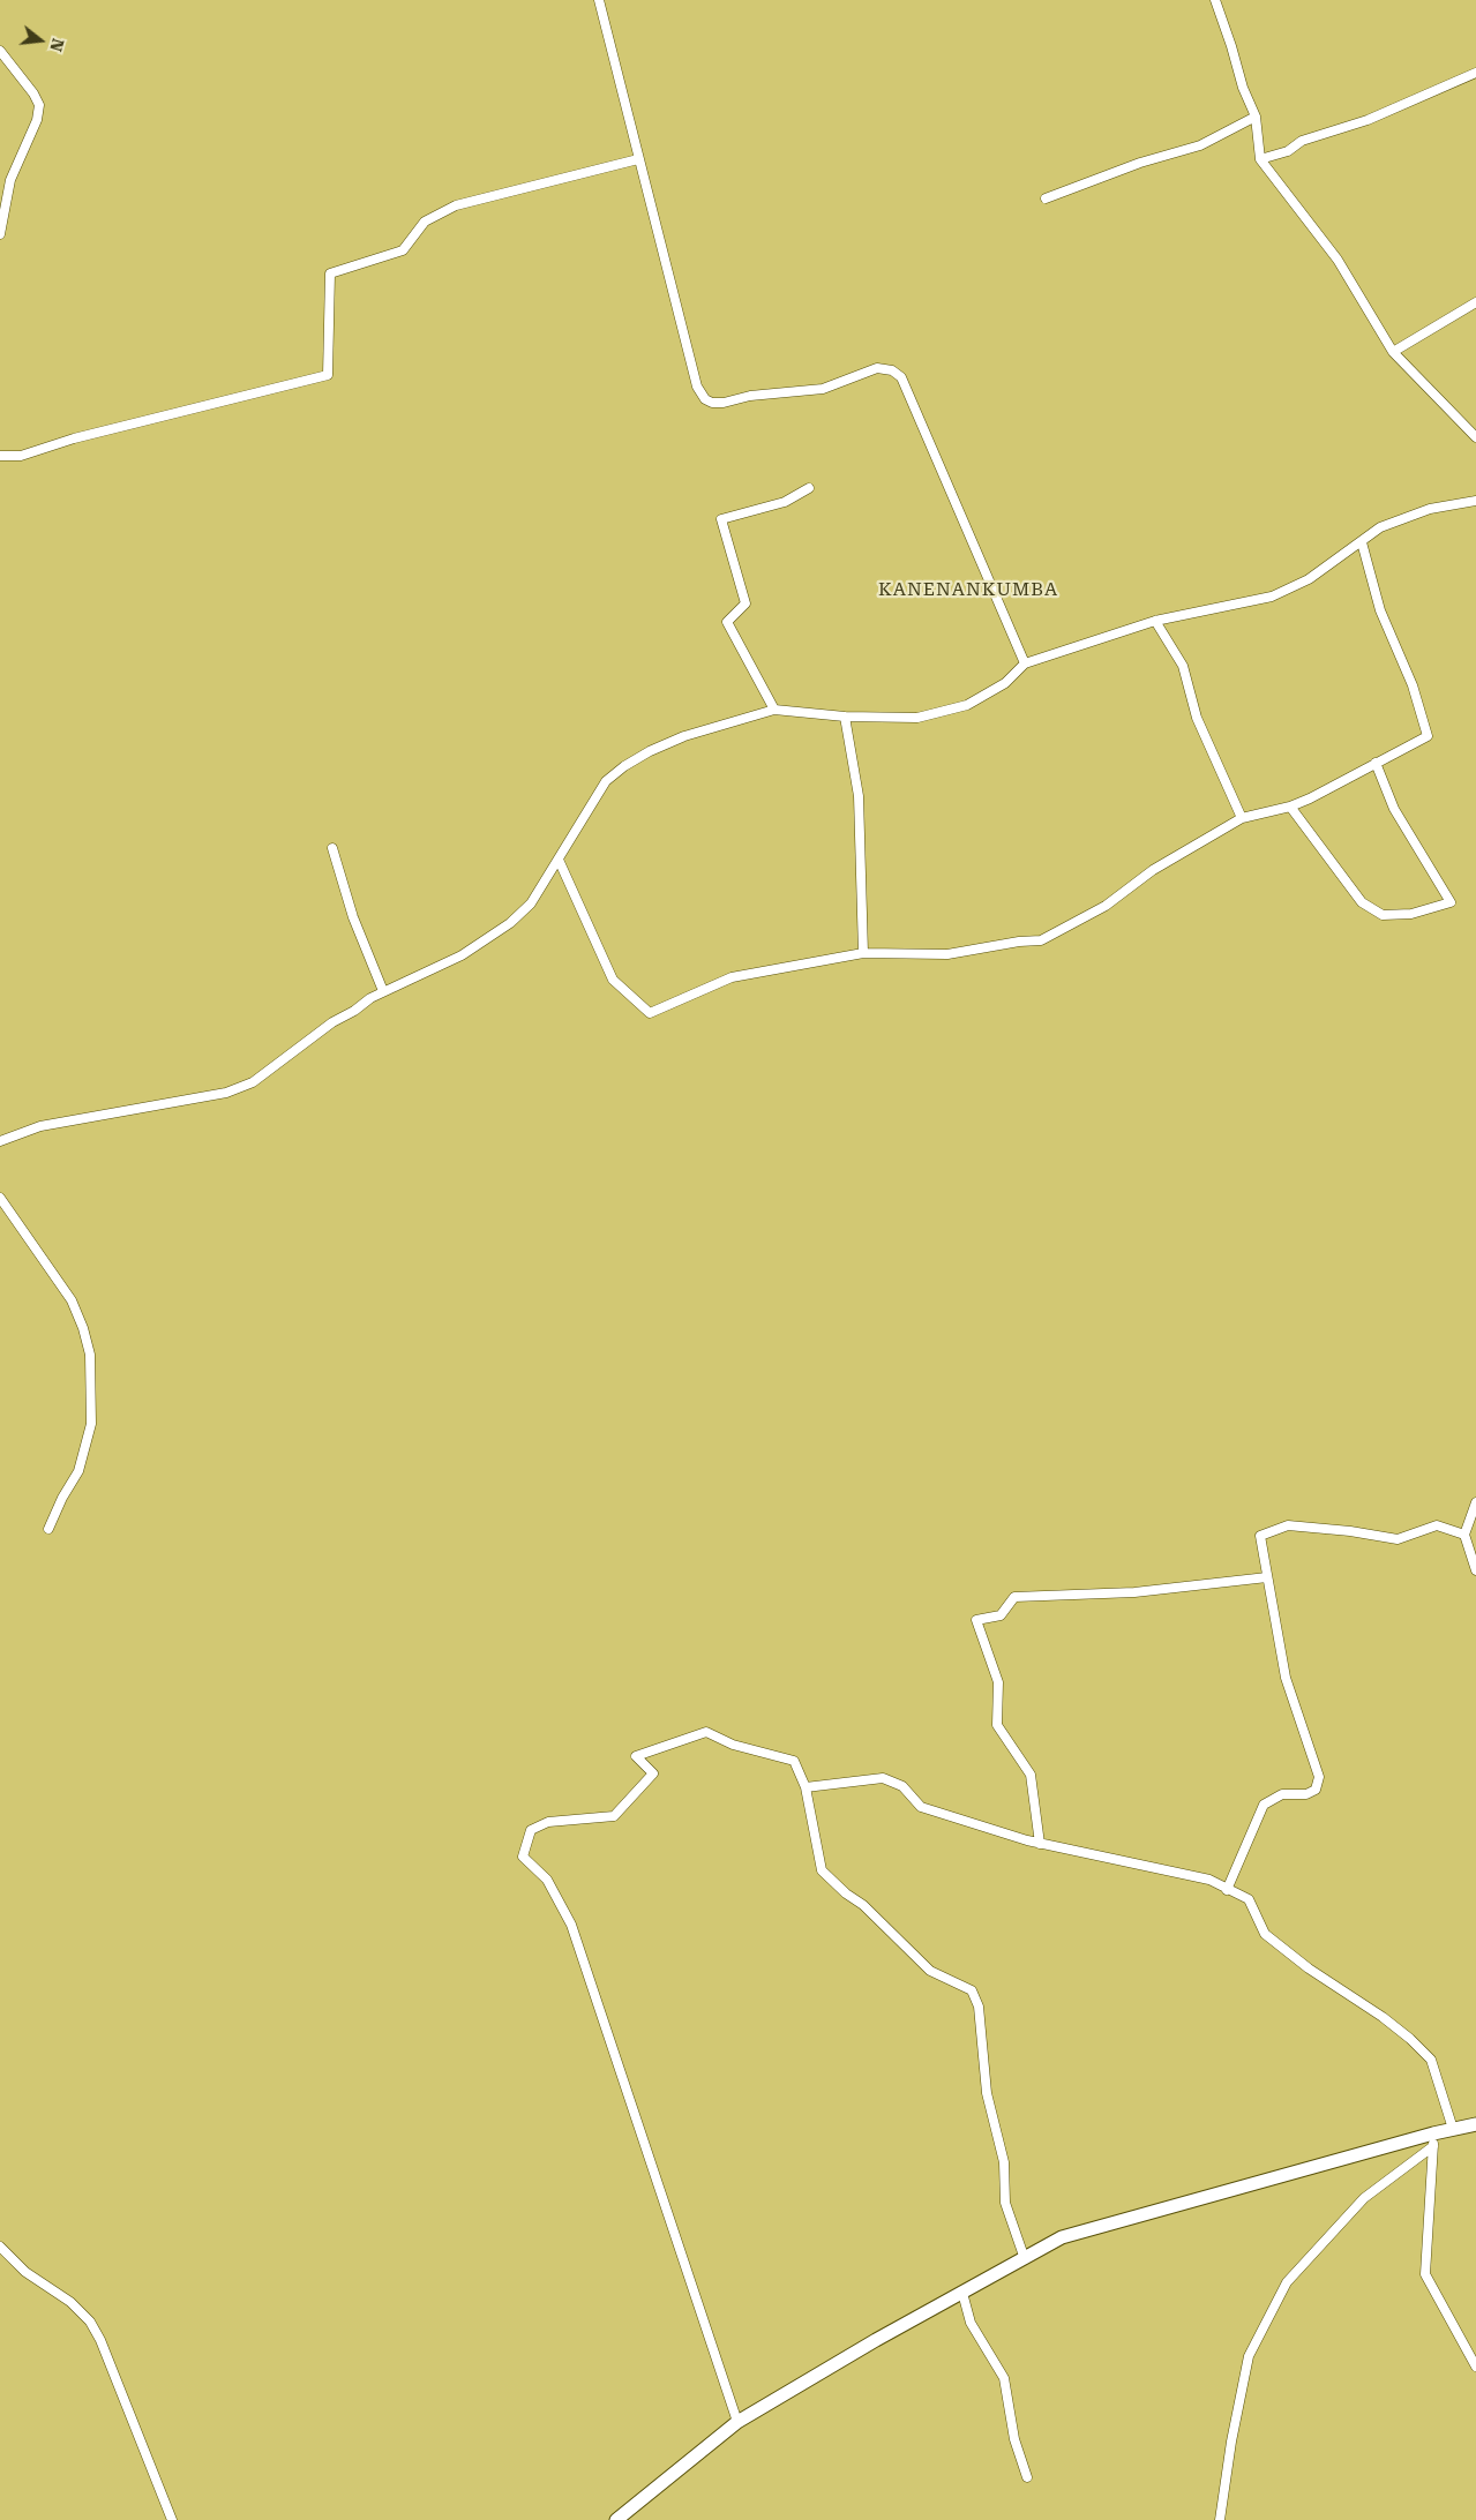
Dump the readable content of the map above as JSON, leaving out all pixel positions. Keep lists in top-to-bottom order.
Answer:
{
  "districts": ["KANENANKUMBA"],
  "north": "right"
}
